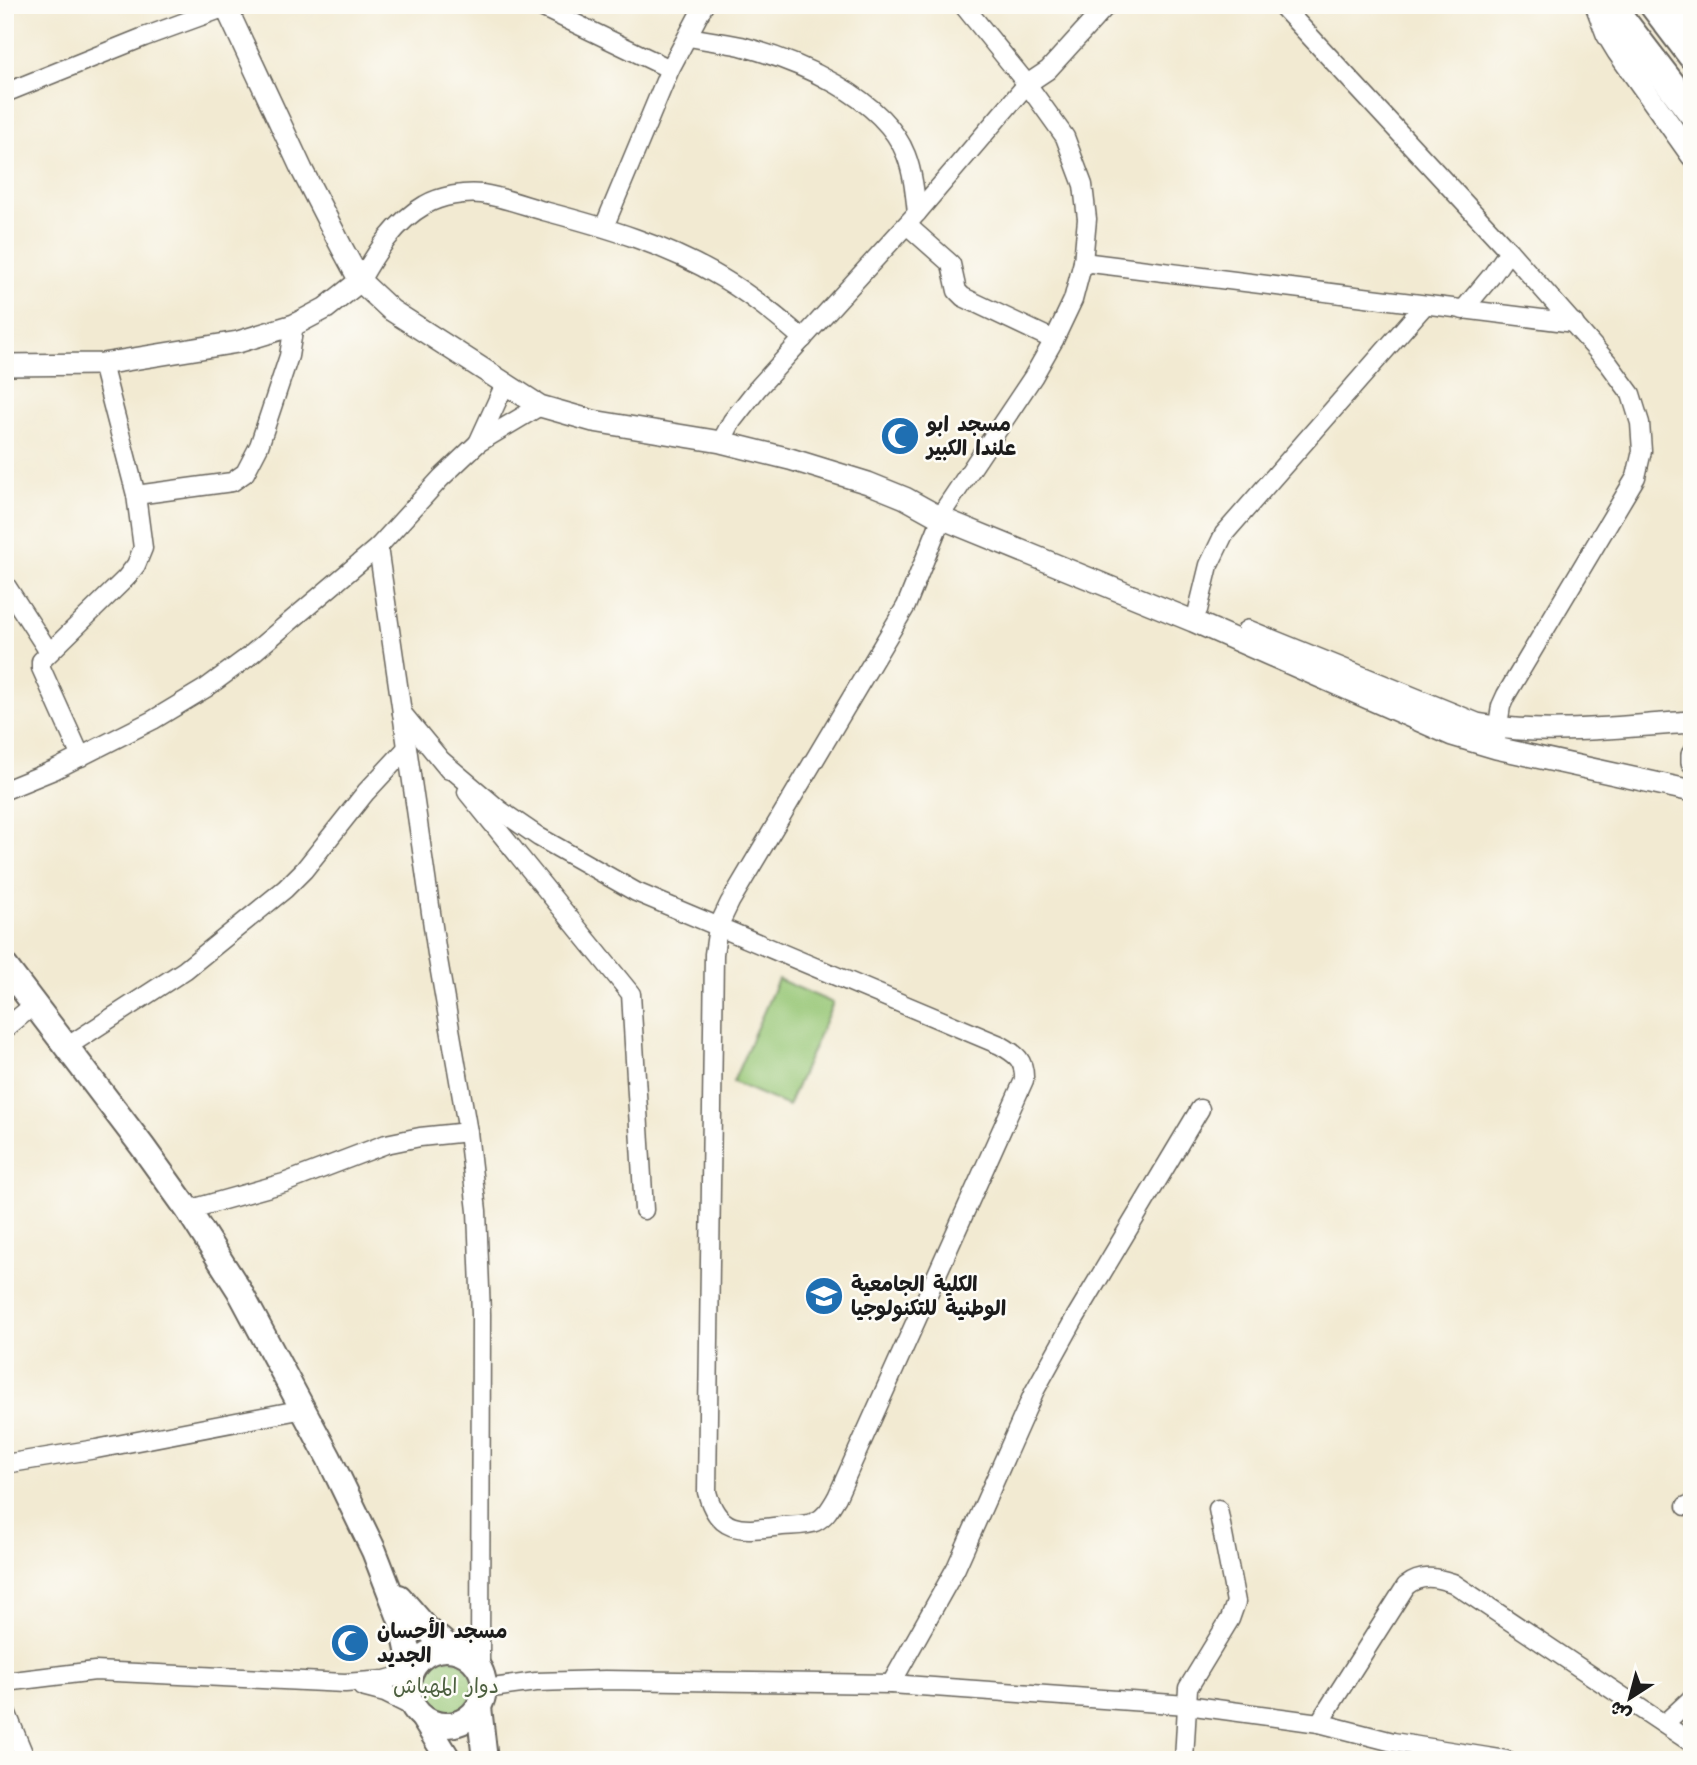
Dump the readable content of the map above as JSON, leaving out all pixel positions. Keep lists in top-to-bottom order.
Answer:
{
  "parks": ["دوار المهباش"],
  "places": {
    "mosque": ["مسجد ابو علندا الكبير", "مسجد الأحسان الجديد"],
    "school or university": ["الكلية الجامعية الوطنية للتكنولوجيا"]
  },
  "north": "bottom left"
}
